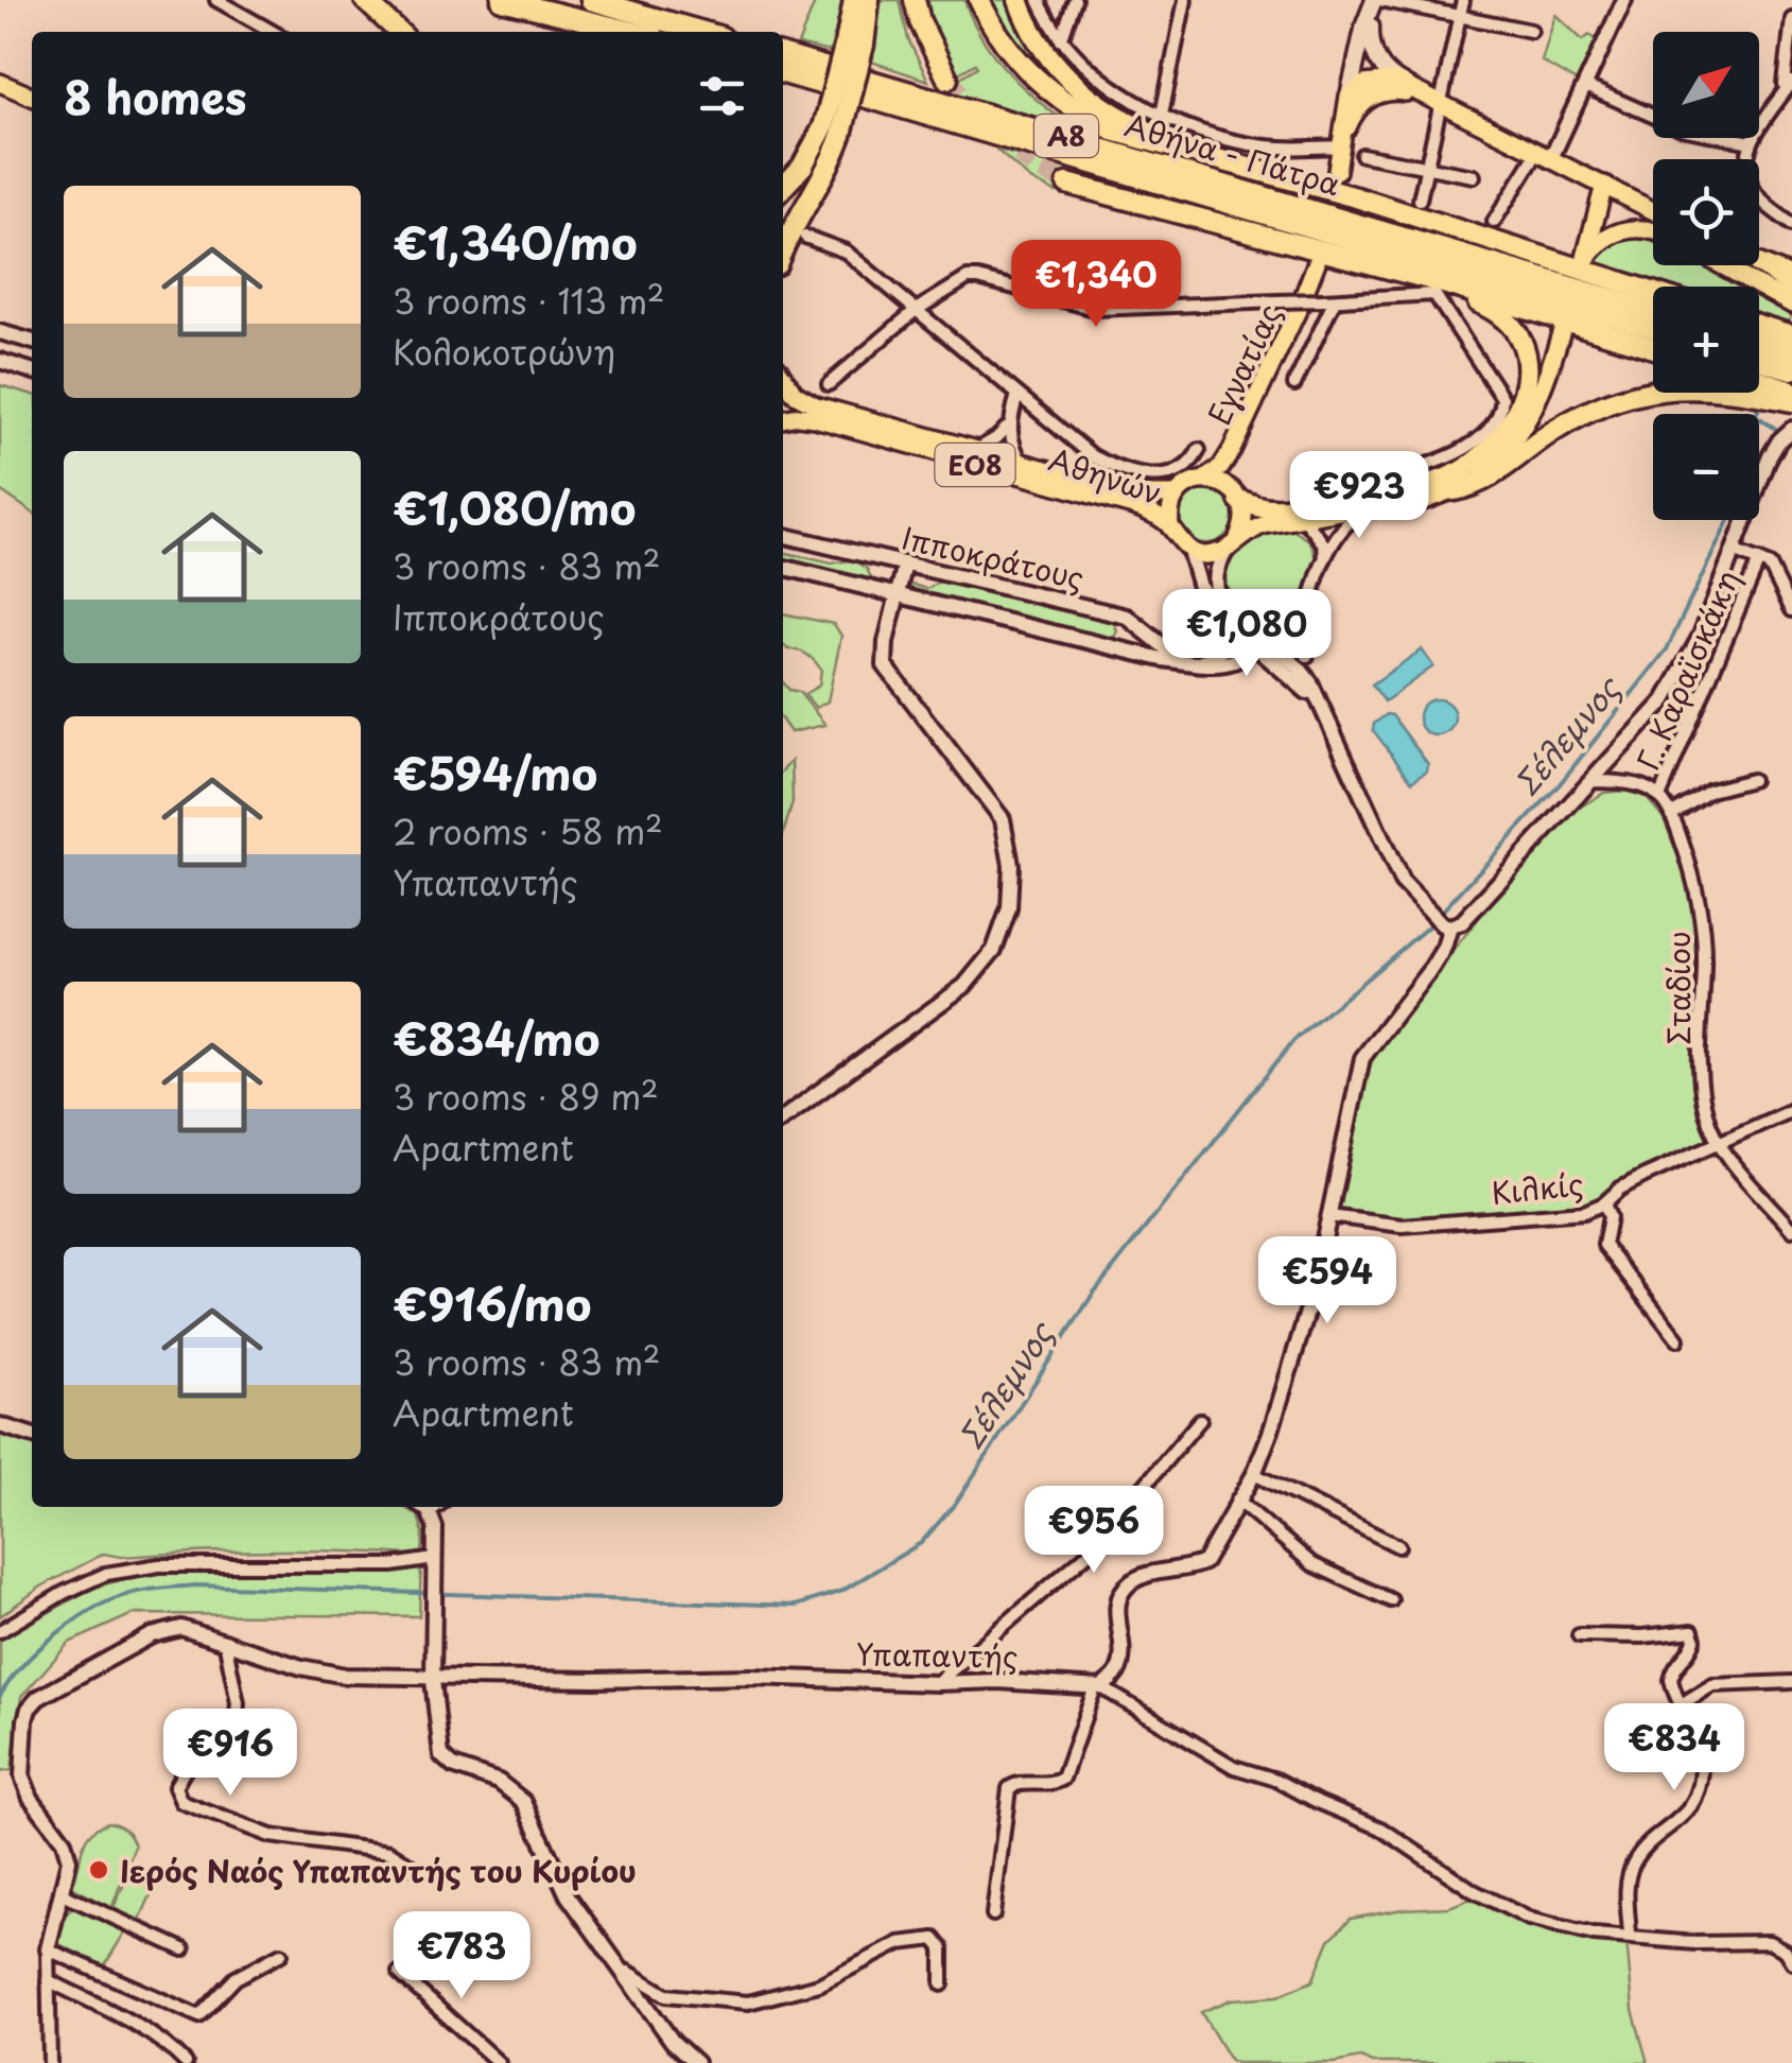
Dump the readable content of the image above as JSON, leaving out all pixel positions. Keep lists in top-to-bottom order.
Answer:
{
  "streets": {
    "highway": ["Α8", "Αθήνα - Πάτρα"],
    "main road": ["Εγνατίας", "ΕΟ8", "Αθηνών"],
    "street": [
      "Ιπποκράτους",
      "Γ. Καραϊσκάκη",
      "Σταδίου",
      "Κιλκίς",
      "Υπαπαντής"
    ]
  },
  "crossings": [
    ["Εγνατίας", "Αθηνών"],
    ["Γ. Καραϊσκάκη", "Σταδίου"],
    ["Σταδίου", "Κιλκίς"]
  ],
  "water": ["Σέλεμνος"],
  "places": ["Ιερός Ναός Υπαπαντής του Κυρίου"],
  "north": "top right",
  "page": {
    "map_buttons": ["+", "−"],
    "heading": "8 homes",
    "list": [
      {
        "name": "€1,340/mo",
        "note": "3 rooms · 113 m² · Κολοκοτρώνη"
      },
      {
        "name": "€1,080/mo",
        "note": "3 rooms · 83 m² · Ιπποκράτους"
      },
      {
        "name": "€594/mo",
        "note": "2 rooms · 58 m² · Υπαπαντής"
      },
      {
        "name": "€834/mo",
        "note": "3 rooms · 89 m² · Apartment"
      },
      {
        "name": "€916/mo",
        "note": "3 rooms · 83 m² · Apartment"
      }
    ],
    "price": [
      "€1,340",
      "€923",
      "€1,080",
      "€594",
      "€956",
      "€834",
      "€916",
      "€783"
    ]
  }
}
